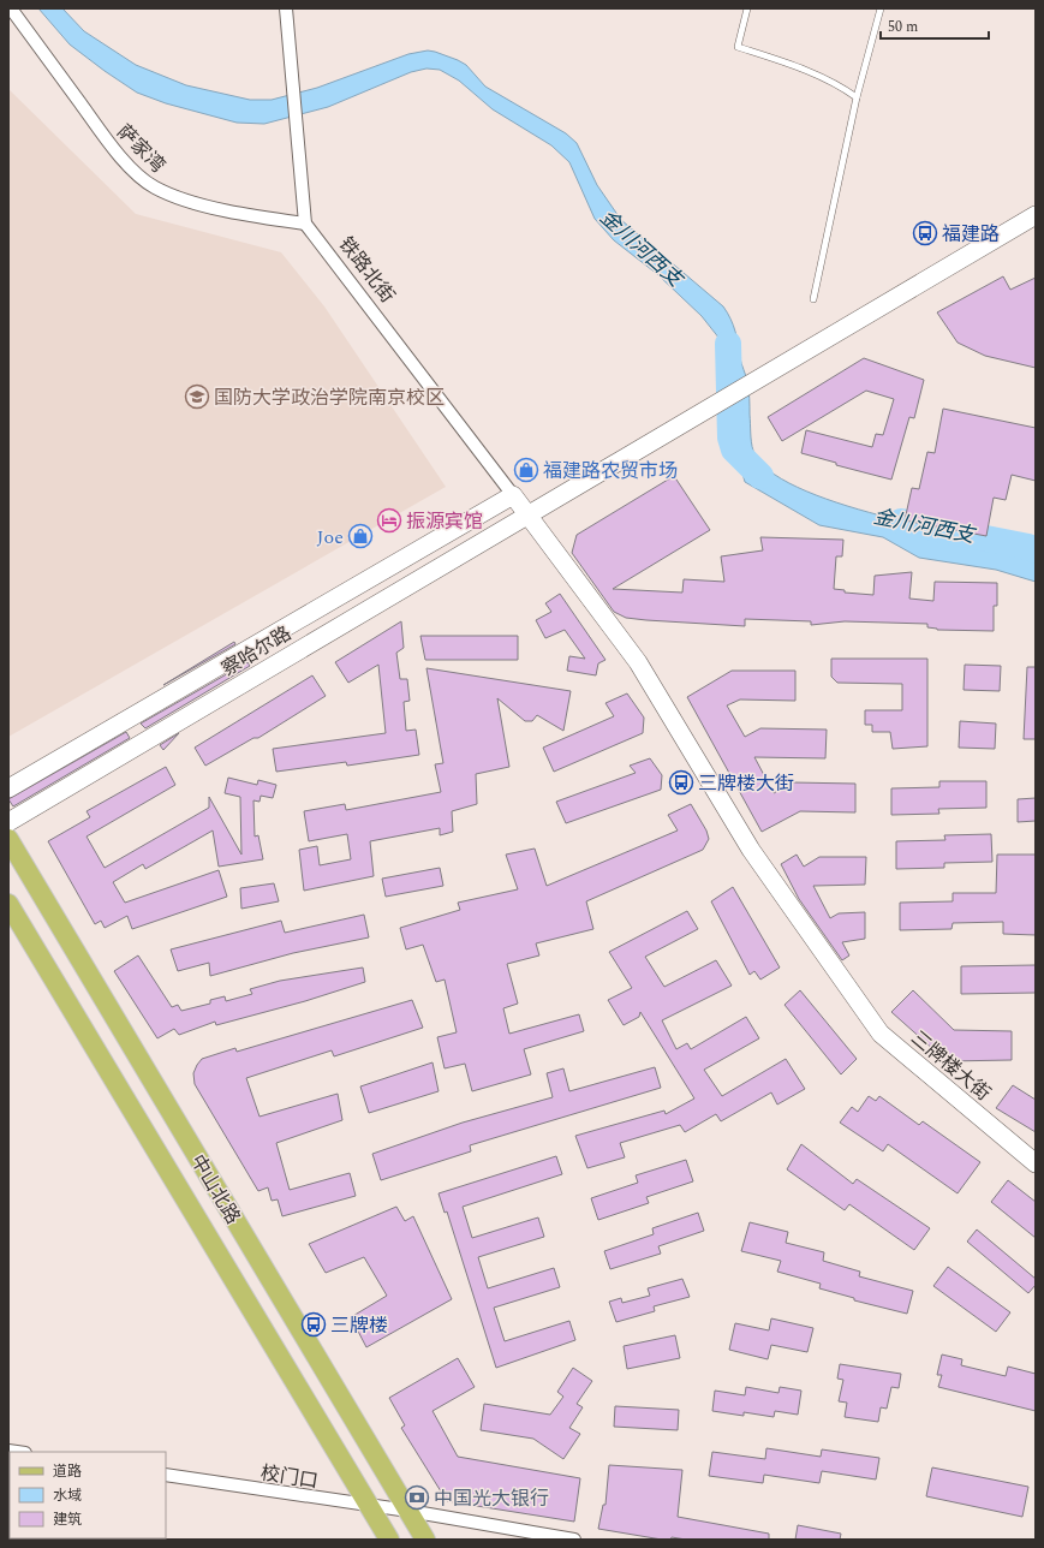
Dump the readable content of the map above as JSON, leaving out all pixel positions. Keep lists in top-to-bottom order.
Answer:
{
  "streets": {
    "main road": [
      "铁路北街",
      "察哈尔路",
      "三牌楼大街",
      "中山北路"
    ],
    "street": ["萨家湾", "校门口"]
  },
  "crossings": [
    ["萨家湾", "铁路北街"],
    ["铁路北街", "察哈尔路"],
    ["铁路北街", "三牌楼大街"],
    ["察哈尔路", "三牌楼大街"],
    ["中山北路", "校门口"]
  ],
  "water": ["金川河西支"],
  "places": {
    "bus stop": ["福建路", "三牌楼大街", "三牌楼"],
    "school or university": ["国防大学政治学院南京校区"],
    "shop": ["福建路农贸市场", "Joe"],
    "hotel": ["振源宾馆"],
    "bank": ["中国光大银行"]
  },
  "legend": ["道路", "水域", "建筑"],
  "scale_bar": "50 m"
}
